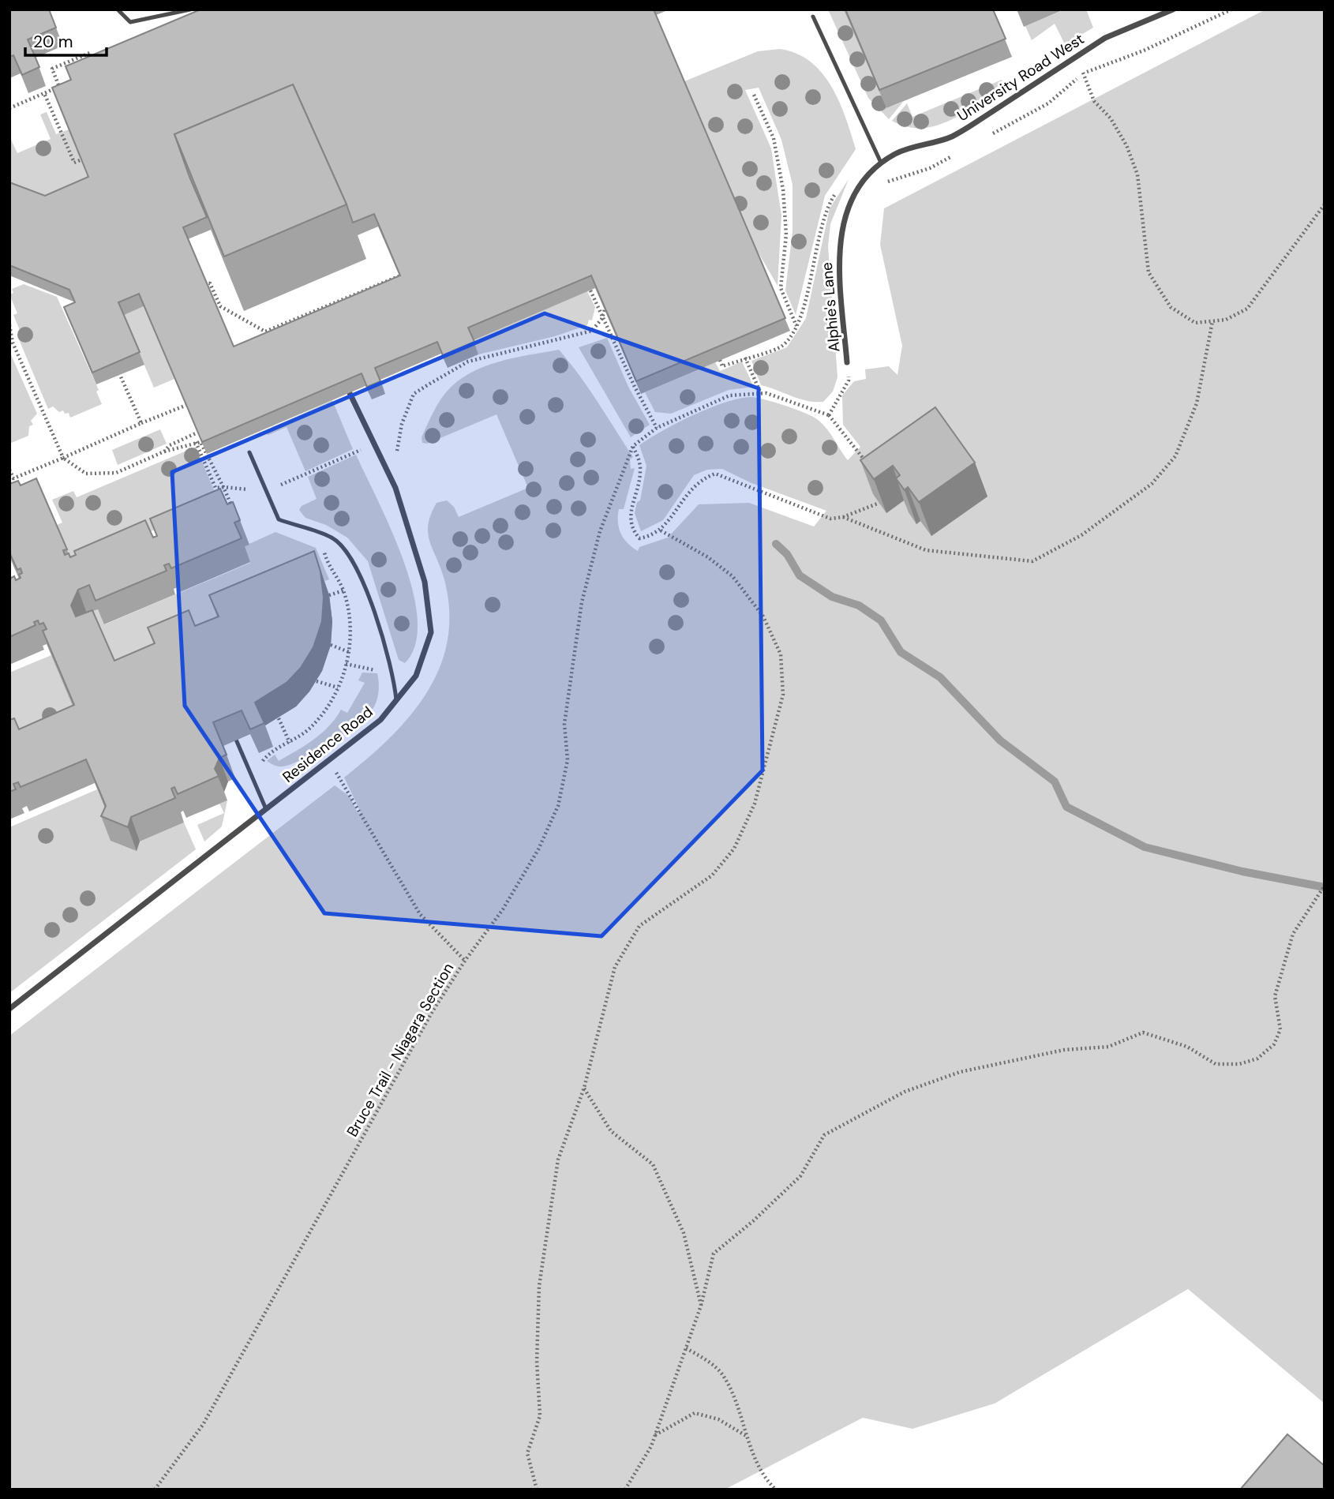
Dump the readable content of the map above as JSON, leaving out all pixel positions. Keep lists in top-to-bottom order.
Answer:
{
  "streets": {
    "street": ["University Road West", "Alphie's Lane", "Residence Road"],
    "path": ["Bruce Trail - Niagara Section"]
  },
  "crossings": [
    ["University Road West", "Alphie's Lane"]
  ],
  "scale_bar": "20 m"
}
